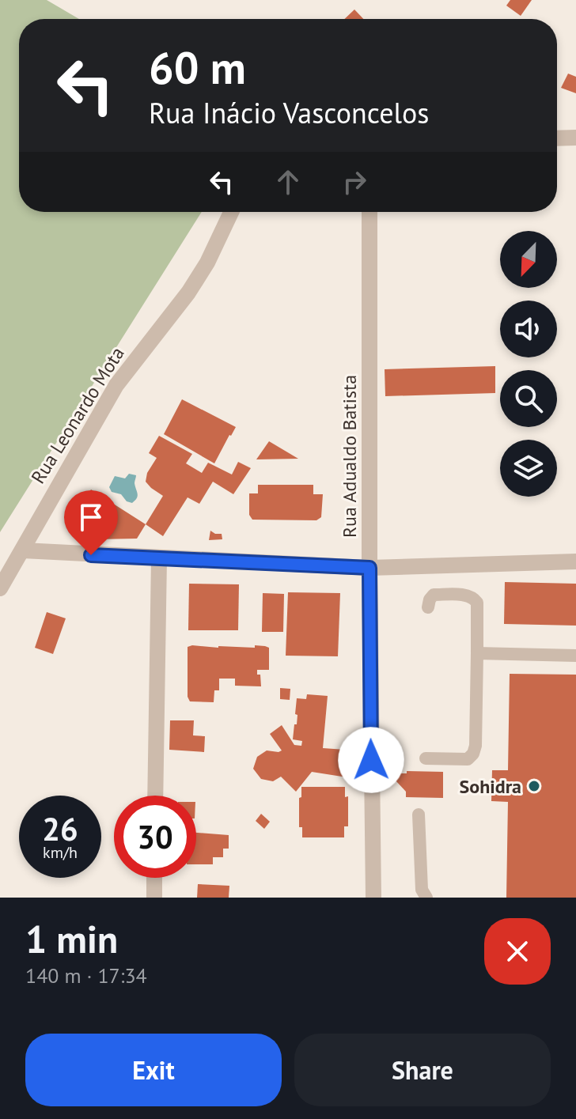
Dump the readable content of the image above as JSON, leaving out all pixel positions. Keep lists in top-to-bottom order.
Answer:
{
  "streets": {
    "street": ["Rua Leonardo Mota", "Rua Adualdo Batista"]
  },
  "places": ["Sohidra"],
  "north": "bottom left",
  "page": {
    "turn": ["60 m", "Rua Inácio Vasconcelos"],
    "speed": "26 km/h",
    "limit": "30",
    "heading": ["1 min", "140 m · 17:34"],
    "buttons": ["Exit", "Share"]
  }
}
